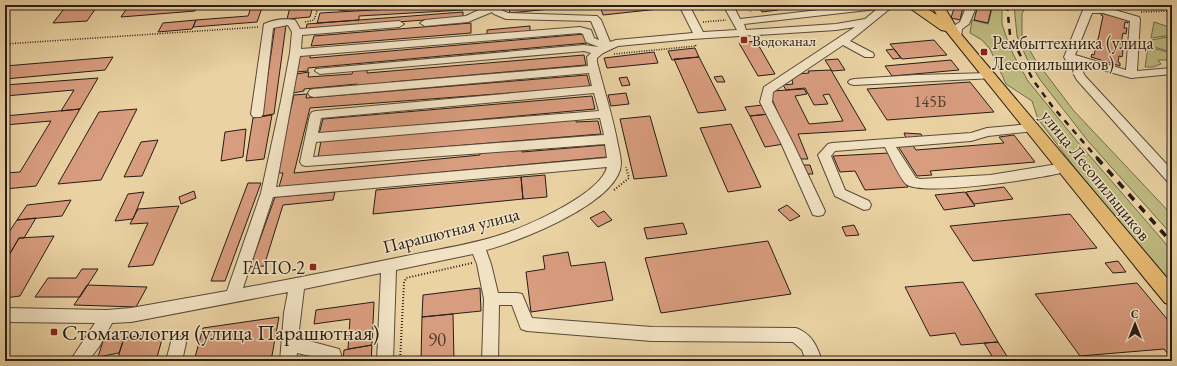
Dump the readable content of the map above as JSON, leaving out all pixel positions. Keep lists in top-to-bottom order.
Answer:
{
  "streets": {
    "main road": ["улица Лесопильщиков"],
    "street": ["Парашютная улица"]
  },
  "places": {
    "transit": [
      "Водоканал",
      "Рембыттехника (улица Лесопильщиков)",
      "ГАПО-2",
      "Стоматология (улица Парашютная)"
    ]
  },
  "house_numbers": ["145Б", "90"],
  "north": "top"
}
